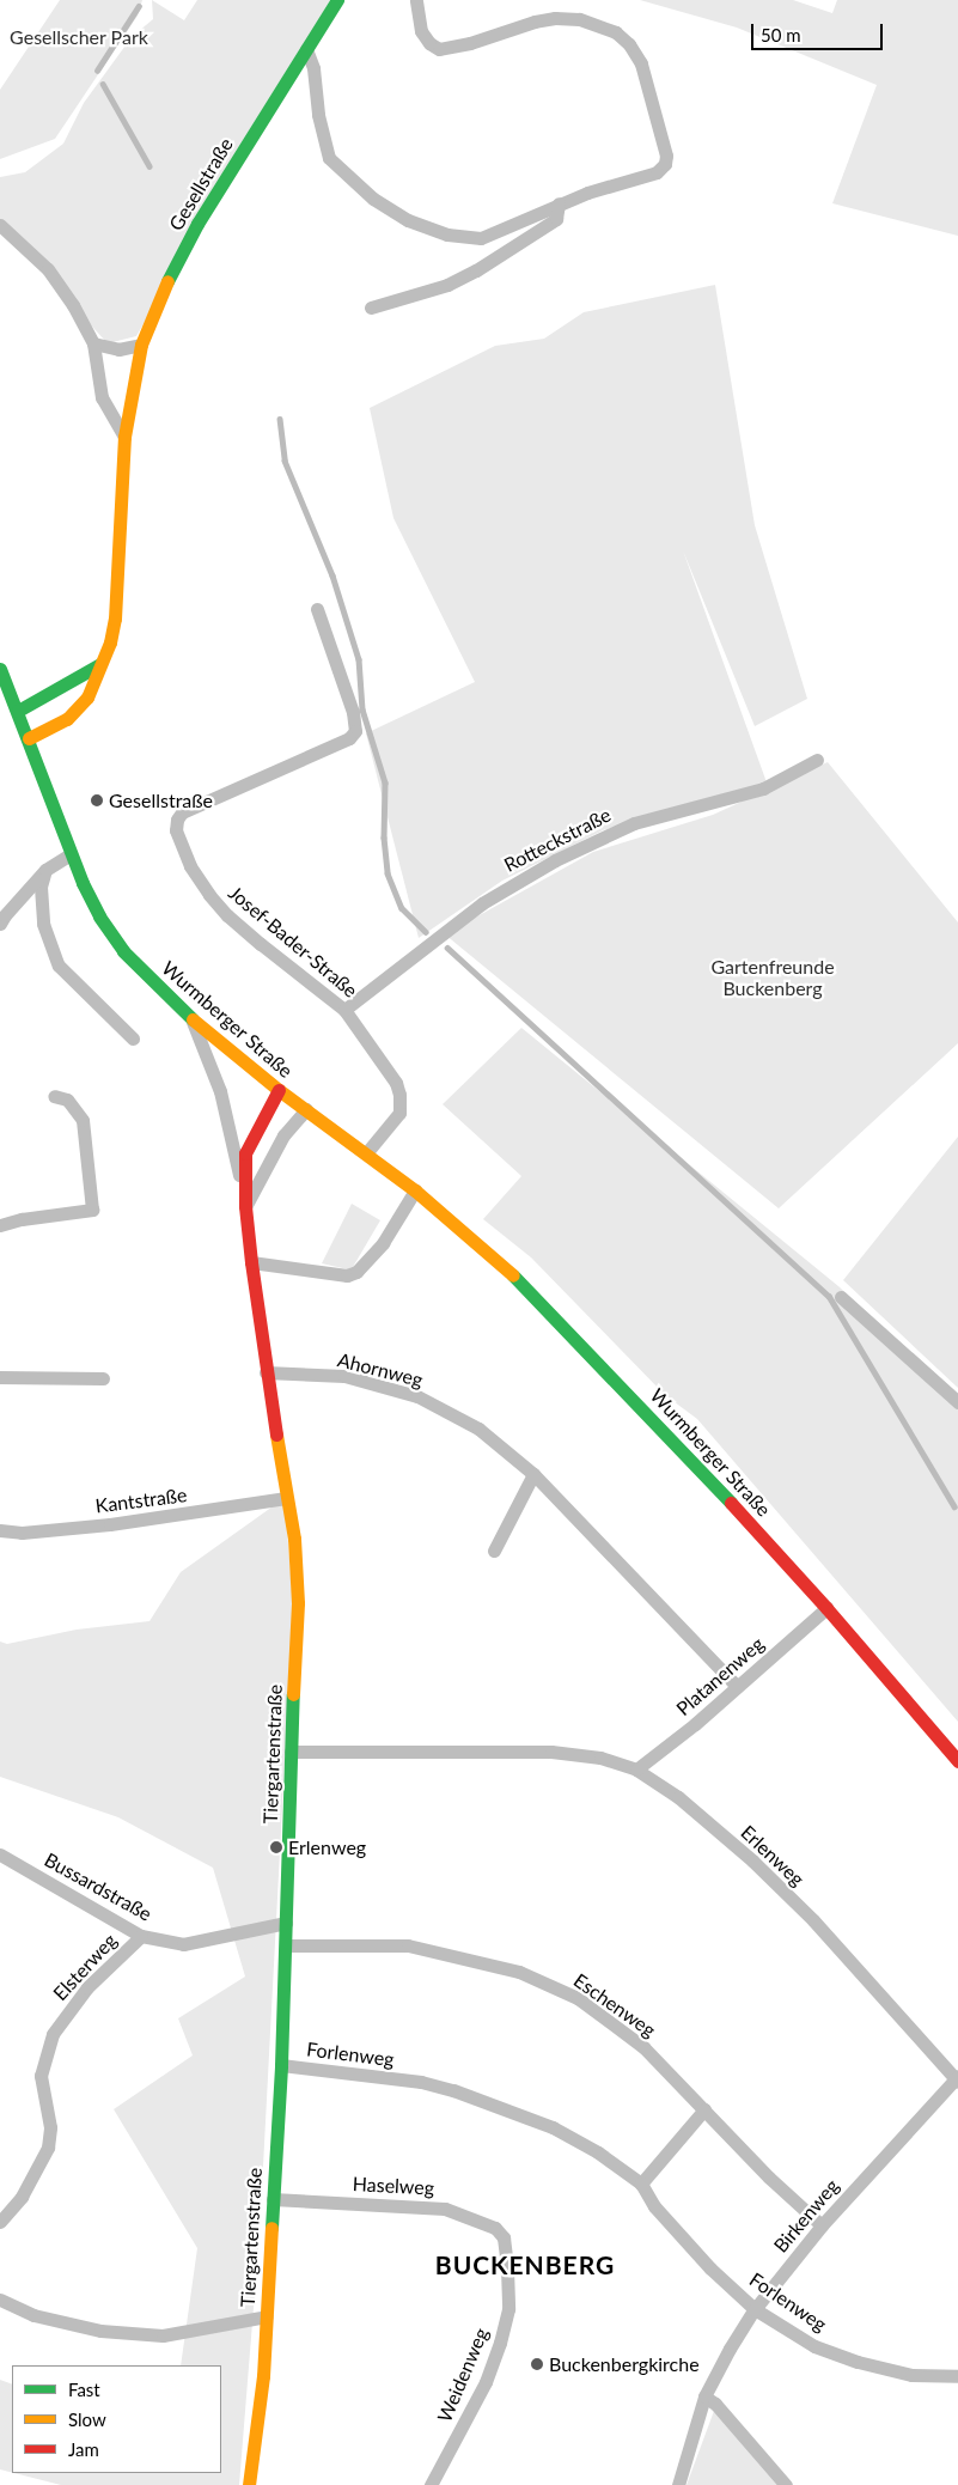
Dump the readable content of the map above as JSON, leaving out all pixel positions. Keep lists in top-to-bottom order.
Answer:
{
  "streets": {
    "street": [
      "Gesellstraße",
      "Rotteckstraße",
      "Josef-Bader-Straße",
      "Wurmberger Straße",
      "Ahornweg",
      "Kantstraße",
      "Platanenweg",
      "Tiergartenstraße",
      "Erlenweg",
      "Bussardstraße",
      "Elsterweg",
      "Eschenweg",
      "Forlenweg",
      "Haselweg",
      "Birkenweg",
      "Weidenweg"
    ]
  },
  "crossings": [
    ["Gesellstraße", "Wurmberger Straße"],
    ["Rotteckstraße", "Josef-Bader-Straße"],
    ["Josef-Bader-Straße", "Wurmberger Straße"],
    ["Wurmberger Straße", "Platanenweg"],
    ["Wurmberger Straße", "Tiergartenstraße"],
    ["Ahornweg", "Platanenweg"],
    ["Ahornweg", "Tiergartenstraße"],
    ["Kantstraße", "Tiergartenstraße"],
    ["Platanenweg", "Erlenweg"],
    ["Tiergartenstraße", "Erlenweg"],
    ["Tiergartenstraße", "Bussardstraße"],
    ["Tiergartenstraße", "Eschenweg"],
    ["Tiergartenstraße", "Forlenweg"],
    ["Tiergartenstraße", "Haselweg"],
    ["Erlenweg", "Birkenweg"],
    ["Bussardstraße", "Elsterweg"],
    ["Eschenweg", "Birkenweg"],
    ["Forlenweg", "Birkenweg"],
    ["Haselweg", "Weidenweg"]
  ],
  "districts": ["BUCKENBERG"],
  "parks": ["Gesellscher Park", "Gartenfreunde Buckenberg"],
  "places": ["Gesellstraße", "Erlenweg", "Buckenbergkirche"],
  "legend": ["Fast", "Slow", "Jam"],
  "scale_bar": "50 m"
}
